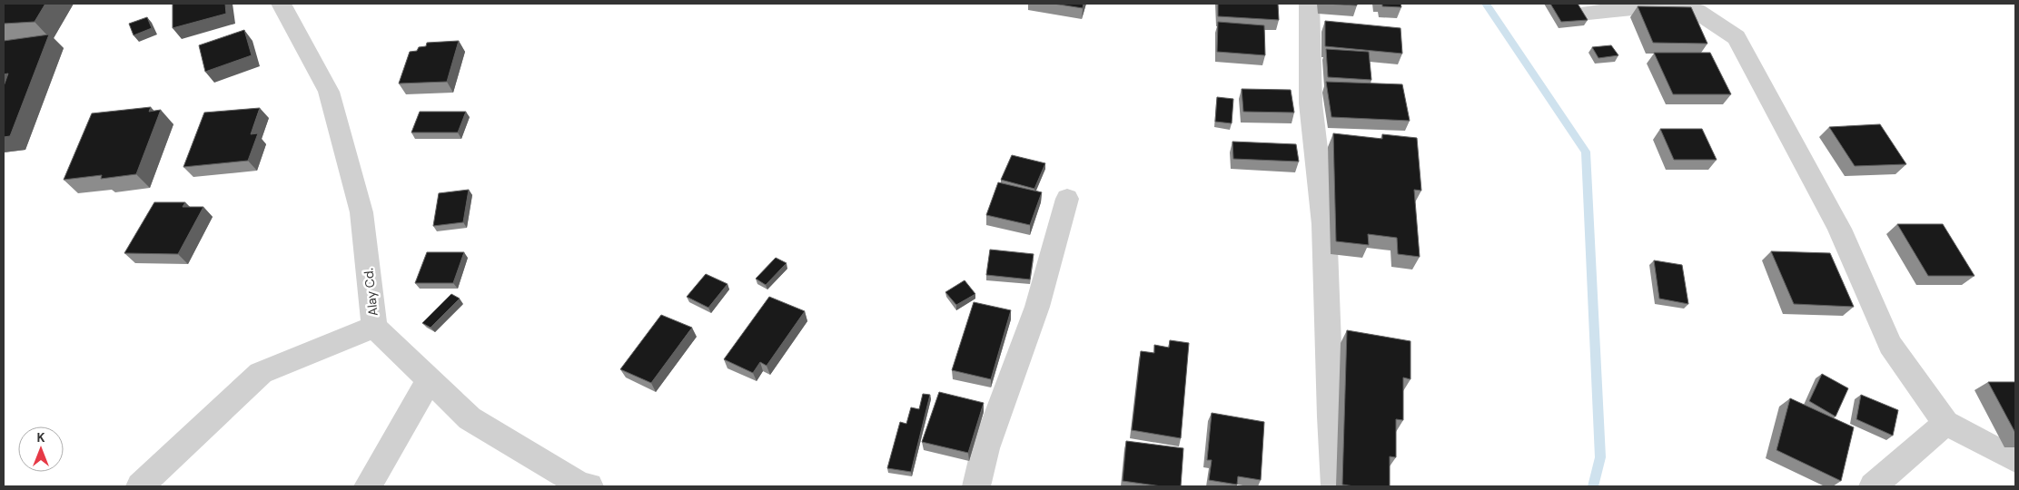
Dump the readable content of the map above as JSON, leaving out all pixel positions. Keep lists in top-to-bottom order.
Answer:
{
  "streets": {
    "street": ["Alay Cd."]
  },
  "north": "top"
}
